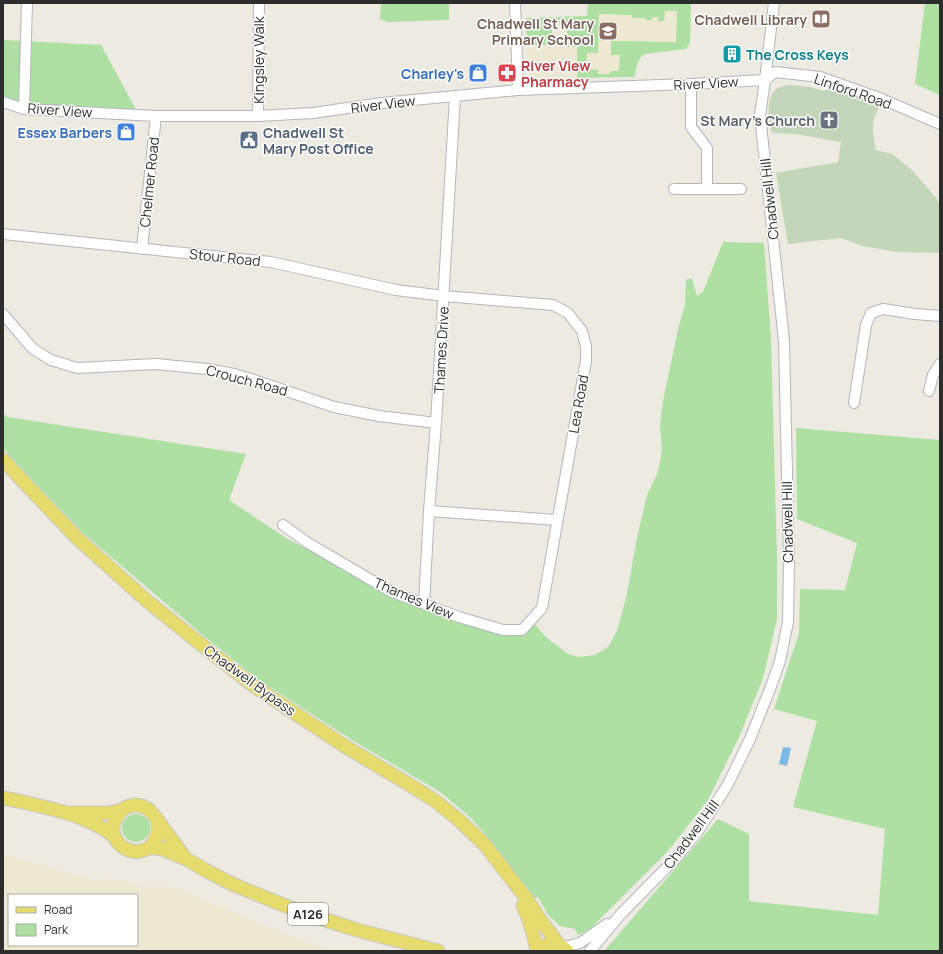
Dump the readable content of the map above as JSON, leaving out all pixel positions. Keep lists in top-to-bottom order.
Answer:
{
  "streets": {
    "main road": ["Chadwell Bypass", "A126"],
    "street": [
      "Kingsley Walk",
      "River View",
      "Linford Road",
      "Chelmer Road",
      "Chadwell Hill",
      "Stour Road",
      "Thames Drive",
      "Crouch Road",
      "Lea Road",
      "Thames View"
    ]
  },
  "crossings": [
    ["Kingsley Walk", "River View"],
    ["River View", "Linford Road"],
    ["River View", "Chelmer Road"],
    ["River View", "Chadwell Hill"],
    ["River View", "Thames Drive"],
    ["Linford Road", "Chadwell Hill"],
    ["Chelmer Road", "Stour Road"],
    ["Chadwell Hill", "Chadwell Bypass"],
    ["Stour Road", "Thames Drive"],
    ["Stour Road", "Lea Road"],
    ["Thames Drive", "Crouch Road"],
    ["Thames Drive", "Lea Road"],
    ["Thames Drive", "Thames View"],
    ["Lea Road", "Thames View"]
  ],
  "places": {
    "library": ["Chadwell Library"],
    "school or university": ["Chadwell St Mary Primary School"],
    "building": ["The Cross Keys"],
    "shop": ["Charley's", "Essex Barbers"],
    "pharmacy": ["River View Pharmacy"],
    "church": ["St Mary's Church"],
    "public building": ["Chadwell St Mary Post Office"]
  },
  "legend": ["Road", "Park"]
}
